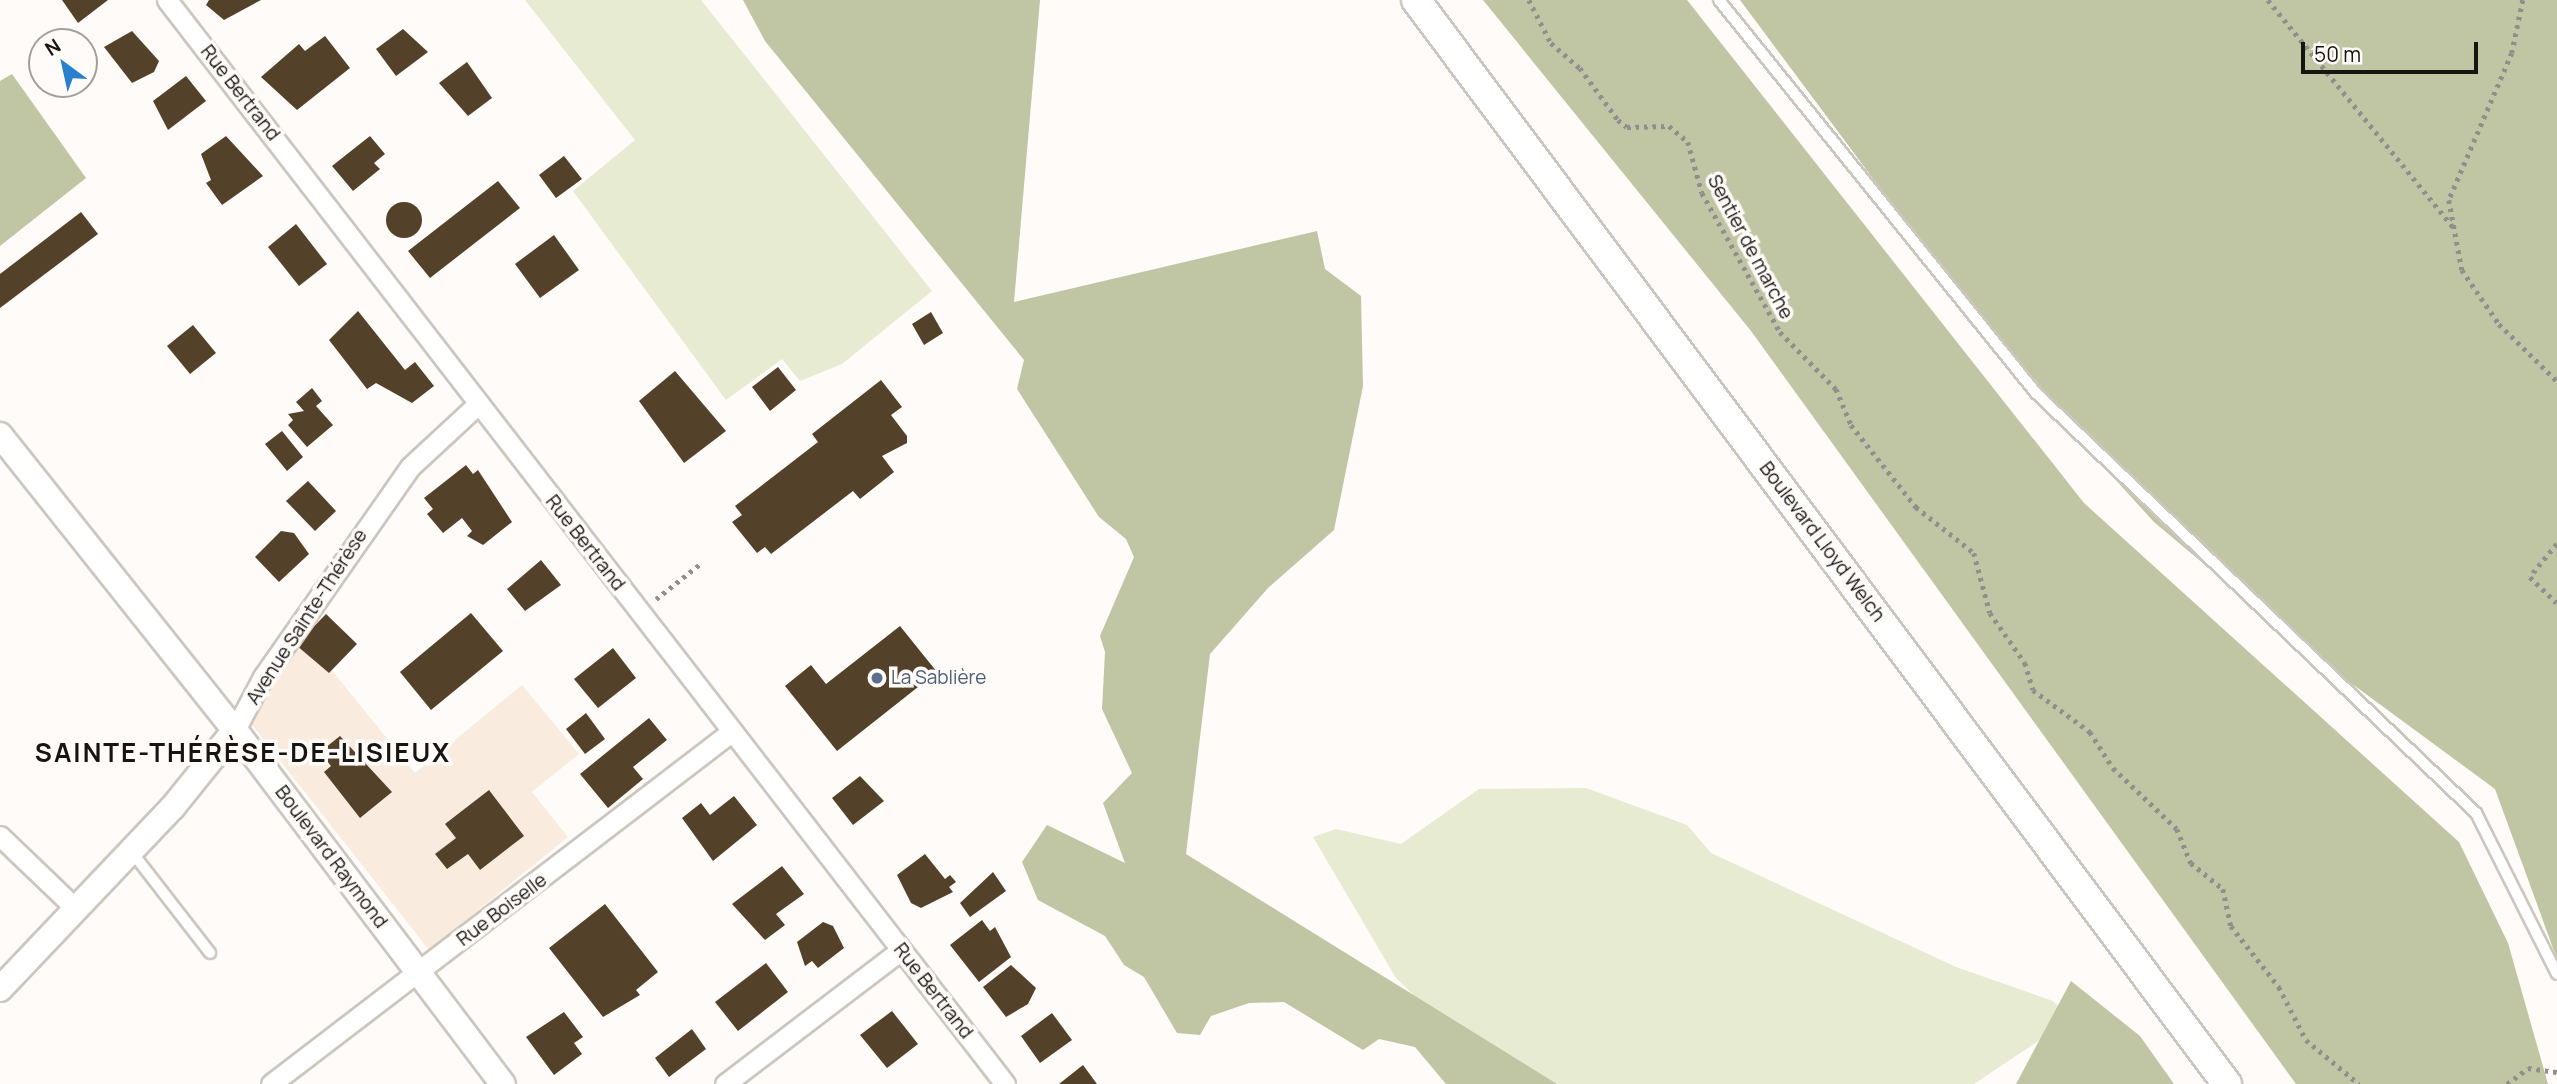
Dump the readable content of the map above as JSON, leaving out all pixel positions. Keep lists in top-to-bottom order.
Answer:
{
  "streets": {
    "main road": ["Boulevard Lloyd Welch"],
    "street": [
      "Rue Bertrand",
      "Avenue Sainte-Thérèse",
      "Boulevard Raymond",
      "Rue Boiselle"
    ],
    "path": ["Sentier de marche"]
  },
  "crossings": [
    ["Rue Bertrand", "Avenue Sainte-Thérèse"],
    ["Rue Bertrand", "Rue Boiselle"],
    ["Avenue Sainte-Thérèse", "Boulevard Raymond"],
    ["Boulevard Raymond", "Rue Boiselle"]
  ],
  "districts": ["SAINTE-THÉRÈSE-DE-LISIEUX"],
  "places": ["La Sablière"],
  "scale_bar": "50 m",
  "north": "top left"
}
